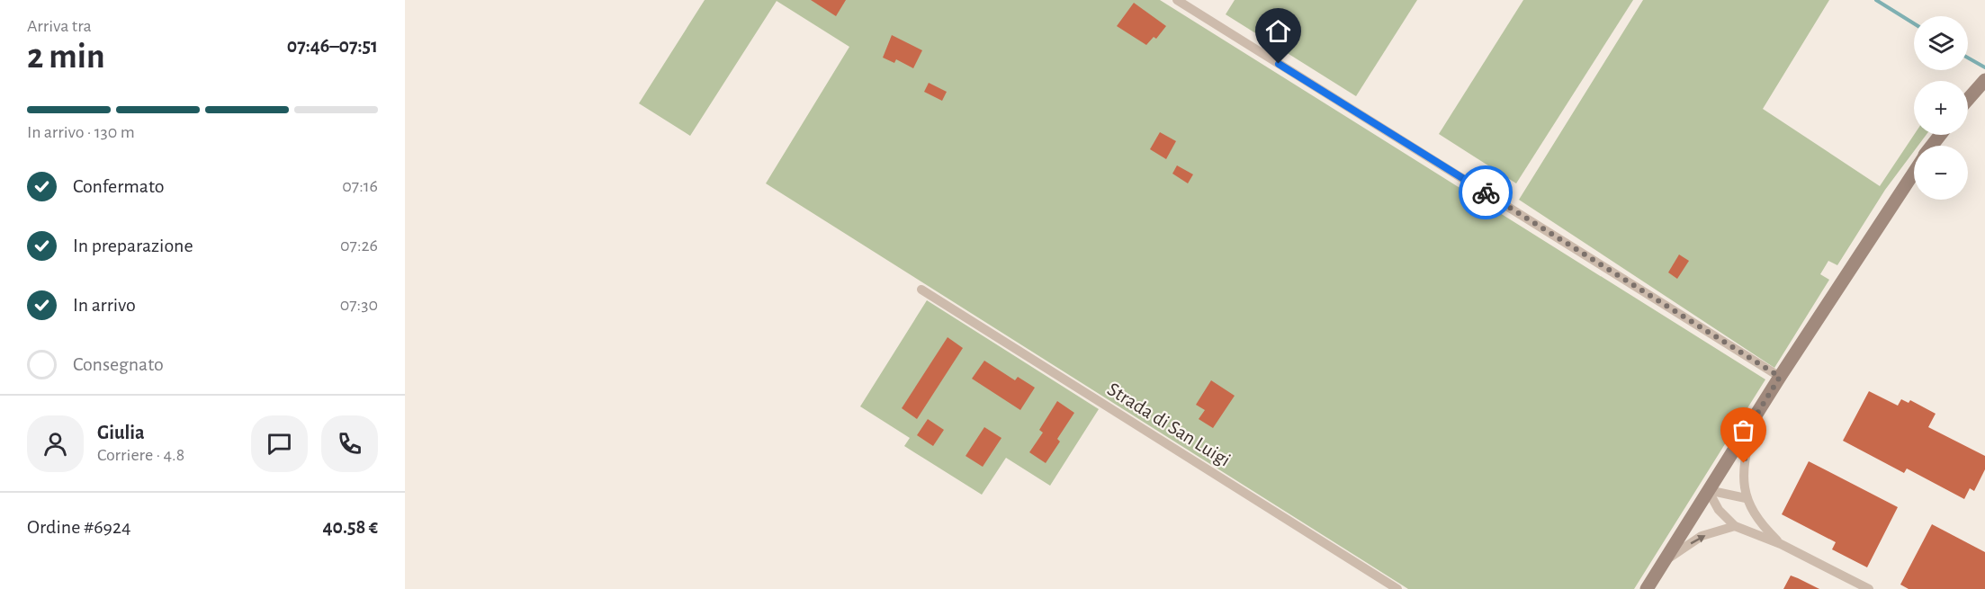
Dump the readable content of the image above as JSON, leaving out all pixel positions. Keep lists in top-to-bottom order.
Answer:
{
  "streets": {
    "street": ["Strada di San Luigi"]
  },
  "page": {
    "heading": ["2 min", "Arriva tra", "07:46–07:51"],
    "panel": [
      "Giulia",
      "Corriere · 4.8",
      "Ordine #6924",
      "40.58 €"
    ],
    "map_buttons": ["+", "−"],
    "bar": "In arrivo · 130 m",
    "list": [
      ["Confermato", "07:16"],
      ["In preparazione", "07:26"],
      ["In arrivo", "07:30"],
      "Consegnato"
    ]
  }
}
